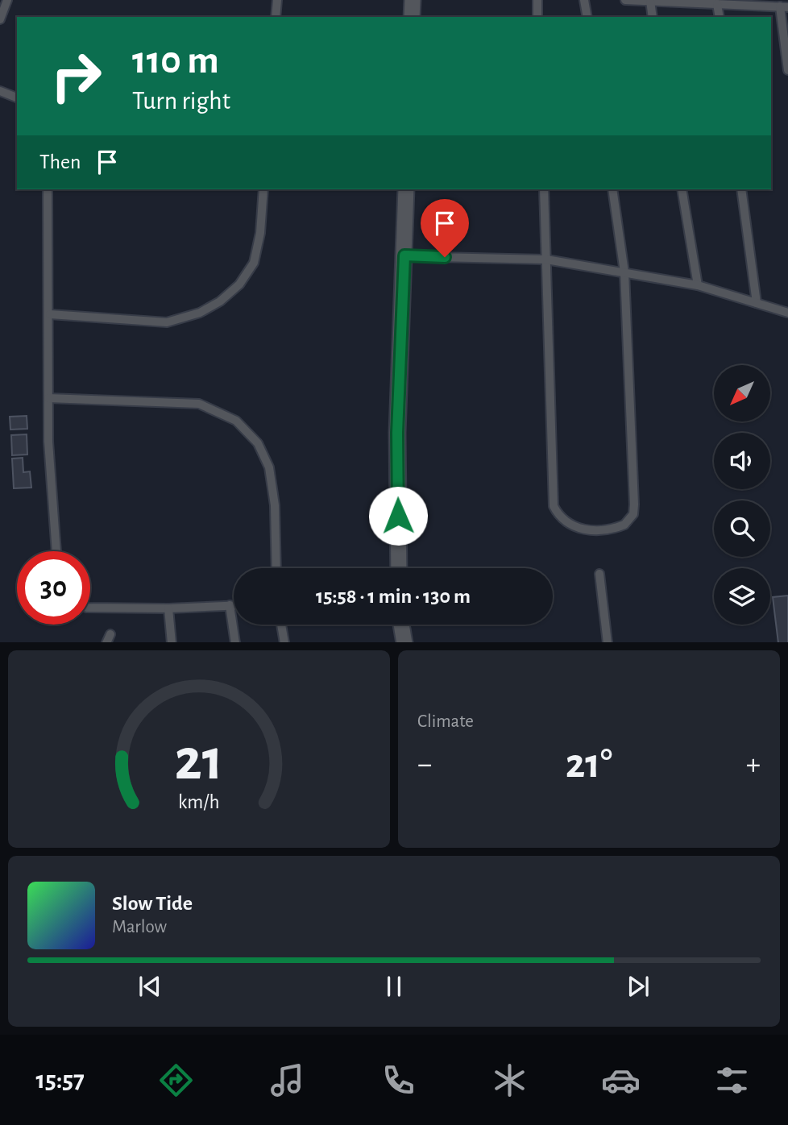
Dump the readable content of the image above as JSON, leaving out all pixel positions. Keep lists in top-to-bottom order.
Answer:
{
  "north": "bottom left",
  "page": {
    "turn": ["110 m", "Turn right"],
    "then": "Then",
    "limit": "30",
    "trip": "15:58 · 1 min · 130 m",
    "tile": "Climate",
    "heat": ["−", "21°", "+"],
    "song": ["Slow Tide", "Marlow"],
    "tabs": "15:57",
    "gauge": ["21", "km/h"]
  }
}
